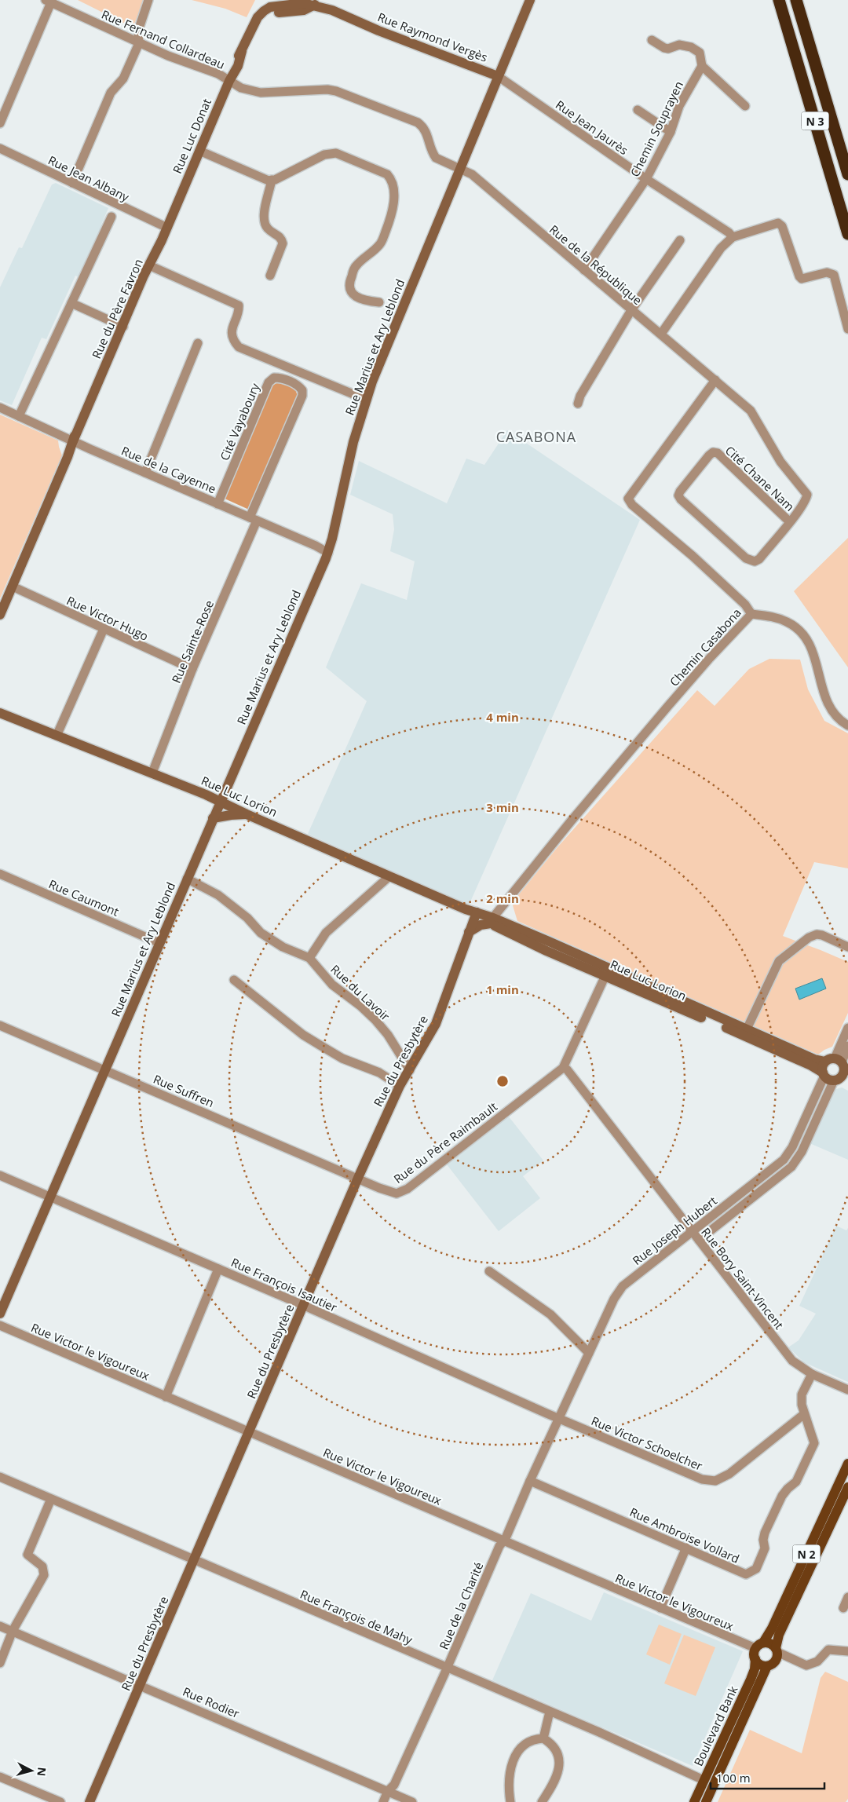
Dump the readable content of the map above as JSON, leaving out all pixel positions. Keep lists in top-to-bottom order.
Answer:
{
  "streets": {
    "highway": ["N 3"],
    "main road": ["N 2", "Boulevard Bank"],
    "street": [
      "Rue Raymond Vergès",
      "Rue Fernand Collardeau",
      "Rue Jean Jaurès",
      "Chemin Souprayen",
      "Rue Luc Donat",
      "Rue Jean Albany",
      "Rue de la République",
      "Rue du Père Favron",
      "Rue Marius et Ary Leblond",
      "Cité Vayaboury",
      "Rue de la Cayenne",
      "Cité Chane Nam",
      "Rue Victor Hugo",
      "Rue Sainte-Rose",
      "Chemin Casabona",
      "Rue Luc Lorion",
      "Rue Caumont",
      "Rue du Lavoir",
      "Rue du Presbytère",
      "Rue Suffren",
      "Rue du Père Raimbault",
      "Rue Joseph Hubert",
      "Rue Bory Saint-Vincent",
      "Rue François Isautier",
      "Rue Victor le Vigoureux",
      "Rue Victor Schoelcher",
      "Rue Ambroise Vollard",
      "Rue de la Charité",
      "Rue François de Mahy",
      "Rue Rodier"
    ]
  },
  "crossings": [
    ["Rue Raymond Vergès", "Rue Jean Jaurès"],
    ["Rue Raymond Vergès", "Rue Luc Donat"],
    ["Rue Raymond Vergès", "Rue Marius et Ary Leblond"],
    ["Rue Fernand Collardeau", "Rue Luc Donat"],
    ["Rue Fernand Collardeau", "Rue de la République"],
    ["Rue Fernand Collardeau", "Rue Marius et Ary Leblond"],
    ["Rue Jean Jaurès", "Chemin Souprayen"],
    ["Rue Jean Jaurès", "Rue Marius et Ary Leblond"],
    ["Chemin Souprayen", "Rue de la République"],
    ["Rue Luc Donat", "Rue Jean Albany"],
    ["Rue Luc Donat", "Rue du Père Favron"],
    ["Rue de la République", "Rue Marius et Ary Leblond"],
    ["Rue de la République", "Cité Chane Nam"],
    ["Rue de la République", "Chemin Casabona"],
    ["Rue du Père Favron", "Rue de la Cayenne"],
    ["Rue du Père Favron", "Rue Victor Hugo"],
    ["Rue Marius et Ary Leblond", "Rue de la Cayenne"],
    ["Rue Marius et Ary Leblond", "Rue Luc Lorion"],
    ["Rue Marius et Ary Leblond", "Rue Caumont"],
    ["Rue Marius et Ary Leblond", "Rue du Lavoir"],
    ["Rue Marius et Ary Leblond", "Rue Suffren"],
    ["Rue Marius et Ary Leblond", "Rue François Isautier"],
    ["Cité Vayaboury", "Rue de la Cayenne"],
    ["Cité Vayaboury", "Rue Sainte-Rose"],
    ["Rue de la Cayenne", "Rue Sainte-Rose"],
    ["Cité Chane Nam", "Chemin Casabona"],
    ["Rue Victor Hugo", "Rue Sainte-Rose"],
    ["Rue Sainte-Rose", "Rue Luc Lorion"],
    ["Chemin Casabona", "Rue Luc Lorion"],
    ["Rue Luc Lorion", "Rue du Presbytère"],
    ["Rue Luc Lorion", "Rue du Père Raimbault"],
    ["Rue Luc Lorion", "Rue Joseph Hubert"],
    ["Rue du Lavoir", "Rue du Presbytère"],
    ["Rue du Presbytère", "Rue Suffren"],
    ["Rue du Presbytère", "Rue du Père Raimbault"],
    ["Rue du Presbytère", "Rue François Isautier"],
    ["Rue du Presbytère", "Rue Victor le Vigoureux"],
    ["Rue du Presbytère", "Rue François de Mahy"],
    ["Rue du Presbytère", "Rue Rodier"],
    ["Rue Suffren", "Rue du Père Raimbault"],
    ["Rue du Père Raimbault", "Rue Bory Saint-Vincent"],
    ["Rue Joseph Hubert", "Rue Bory Saint-Vincent"],
    ["Rue Joseph Hubert", "Rue François Isautier"],
    ["Rue Joseph Hubert", "Rue Victor Schoelcher"],
    ["Rue Joseph Hubert", "Rue de la Charité"],
    ["Rue François Isautier", "Rue Victor Schoelcher"],
    ["Rue François Isautier", "Rue de la Charité"],
    ["Rue Victor le Vigoureux", "N 2"],
    ["Rue Victor le Vigoureux", "Rue de la Charité"],
    ["Rue Victor le Vigoureux", "Boulevard Bank"],
    ["Rue Victor Schoelcher", "Rue Ambroise Vollard"],
    ["Rue Victor Schoelcher", "Rue de la Charité"],
    ["Rue Ambroise Vollard", "Rue de la Charité"],
    ["N 2", "Boulevard Bank"],
    ["Rue de la Charité", "Rue François de Mahy"],
    ["Rue de la Charité", "Rue Rodier"],
    ["Rue François de Mahy", "Boulevard Bank"]
  ],
  "districts": ["CASABONA"],
  "scale_bar": "100 m",
  "north": "right",
  "rings": [
    "4 min",
    "3 min",
    "2 min",
    "1 min"
  ]
}
